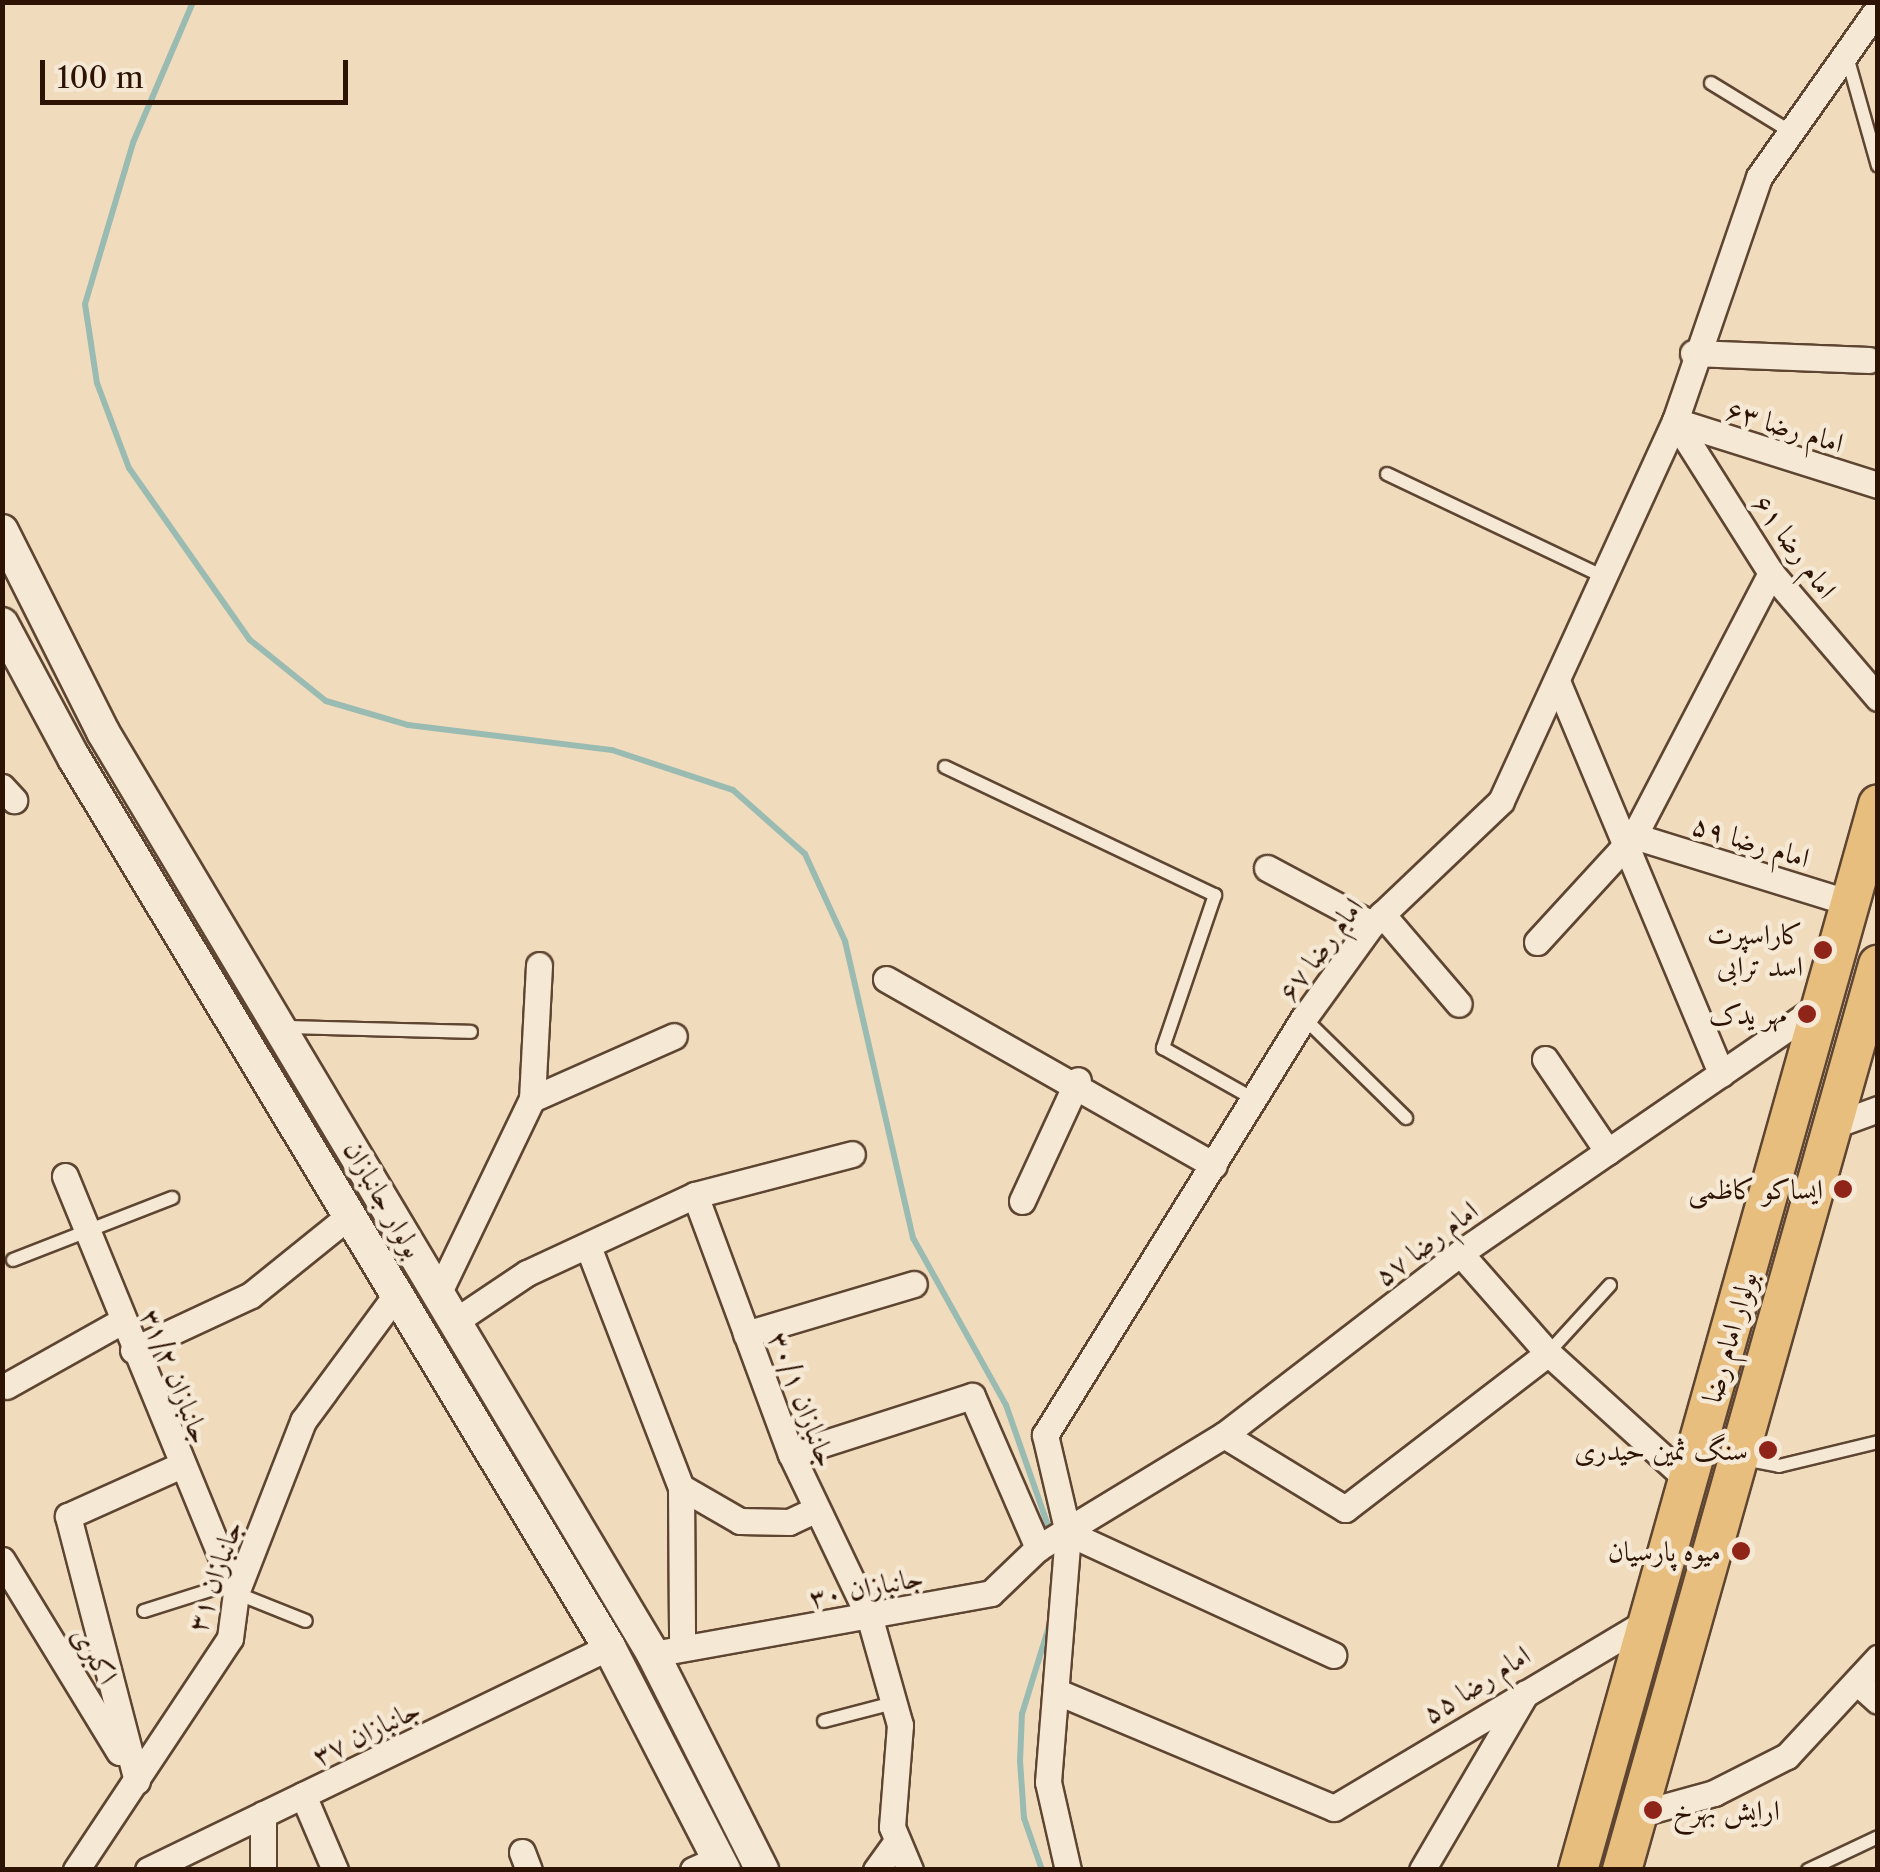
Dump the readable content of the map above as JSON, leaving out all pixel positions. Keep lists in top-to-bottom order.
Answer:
{
  "streets": {
    "main road": ["بولوار جانبازان", "بولوار امام رضا"],
    "street": [
      "امام رضا ۶۳",
      "امام رضا ۶۱",
      "امام رضا ۵۹",
      "امام رضا ۶۷",
      "امام رضا ۵۷",
      "جانبازان ۳۱/۲",
      "جانبازان ۳۰/۱",
      "جانبازان ۳۱",
      "جانبازان ۳۰",
      "اکبری",
      "امام رضا ۵۵",
      "جانبازان ۳۷"
    ]
  },
  "crossings": [
    ["امام رضا ۶۳", "امام رضا ۶۱"],
    ["امام رضا ۶۳", "امام رضا ۶۷"],
    ["امام رضا ۶۱", "امام رضا ۶۷"],
    ["امام رضا ۵۹", "بولوار امام رضا"],
    ["امام رضا ۶۷", "امام رضا ۵۷"],
    ["امام رضا ۶۷", "جانبازان ۳۰"],
    ["امام رضا ۶۷", "امام رضا ۵۵"],
    ["بولوار جانبازان", "جانبازان ۳۱"],
    ["بولوار جانبازان", "جانبازان ۳۰"],
    ["بولوار جانبازان", "جانبازان ۳۷"],
    ["امام رضا ۵۷", "بولوار امام رضا"],
    ["امام رضا ۵۷", "جانبازان ۳۰"],
    ["بولوار امام رضا", "امام رضا ۵۵"],
    ["جانبازان ۳۱/۲", "جانبازان ۳۱"],
    ["جانبازان ۳۰/۱", "جانبازان ۳۰"],
    ["جانبازان ۳۱", "اکبری"]
  ],
  "places": [
    "کاراسپرت اسد ترابی",
    "مهر یدک",
    "ایساکو کاظمی",
    "سنگ ثمین حیدری",
    "میوه پارسیان",
    "ارایش بهرخ"
  ],
  "scale_bar": "100 m"
}
